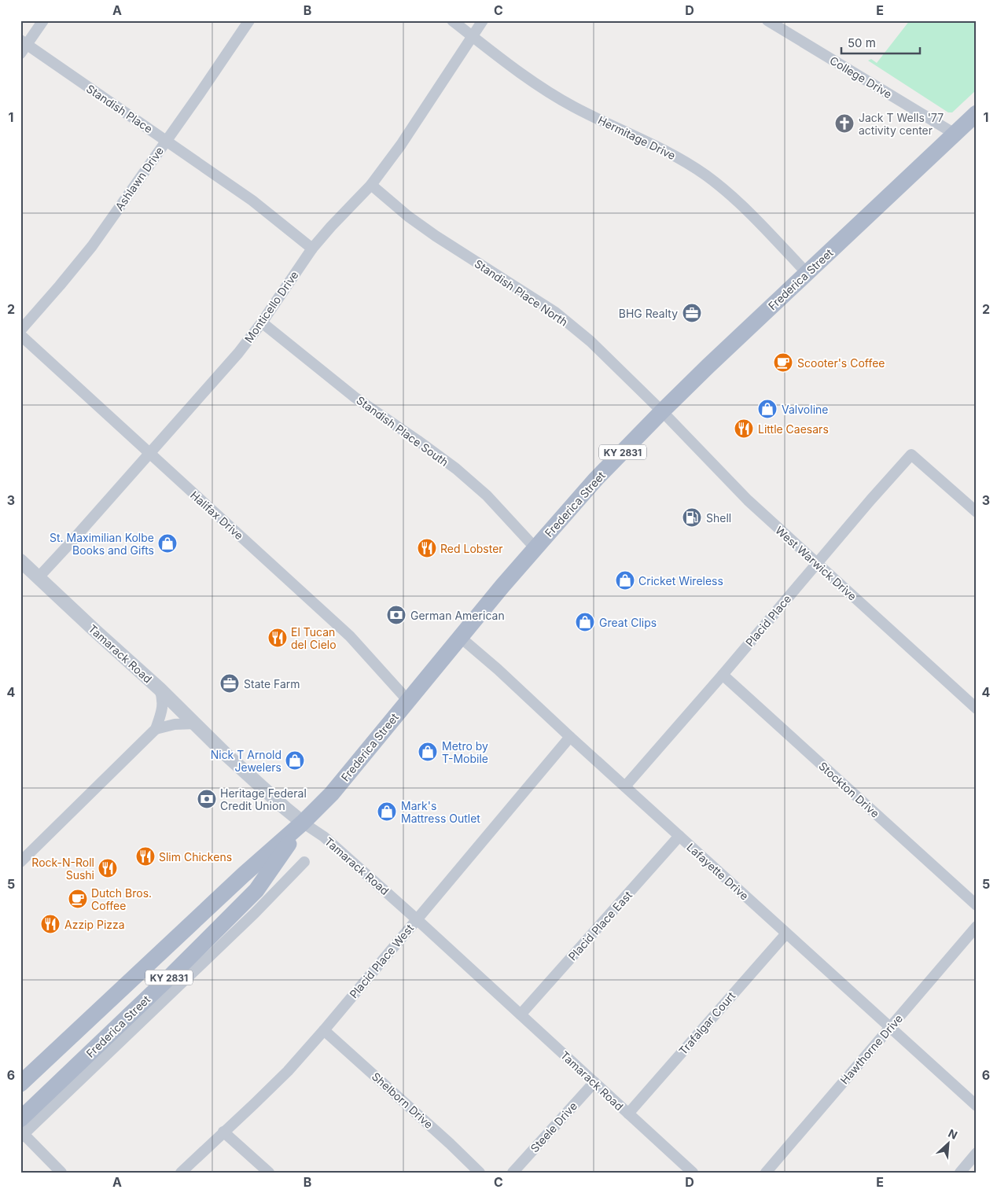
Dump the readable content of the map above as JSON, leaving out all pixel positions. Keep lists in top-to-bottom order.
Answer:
{
  "streets": {
    "main road": ["Frederica Street", "KY 2831"],
    "street": [
      "College Drive",
      "Standish Place",
      "Hermitage Drive",
      "Ashlawn Drive",
      "Standish Place North",
      "Monticello Drive",
      "Standish Place South",
      "Halifax Drive",
      "West Warwick Drive",
      "Placid Place",
      "Tamarack Road",
      "Stockton Drive",
      "Lafayette Drive",
      "Placid Place East",
      "Placid Place West",
      "Trafalgar Court",
      "Hawthorne Drive",
      "Shelborn Drive",
      "Steele Drive"
    ]
  },
  "crossings": [
    ["College Drive", "Frederica Street"],
    ["Standish Place", "Ashlawn Drive"],
    ["Standish Place", "Monticello Drive"],
    ["Hermitage Drive", "Frederica Street"],
    ["Hermitage Drive", "Monticello Drive"],
    ["Frederica Street", "Standish Place North"],
    ["Frederica Street", "Standish Place South"],
    ["Frederica Street", "Halifax Drive"],
    ["Frederica Street", "West Warwick Drive"],
    ["Frederica Street", "Tamarack Road"],
    ["Frederica Street", "Lafayette Drive"],
    ["Standish Place North", "Monticello Drive"],
    ["Standish Place North", "West Warwick Drive"],
    ["Monticello Drive", "Standish Place South"],
    ["Monticello Drive", "Halifax Drive"],
    ["Monticello Drive", "Tamarack Road"],
    ["West Warwick Drive", "Placid Place"],
    ["Placid Place", "Stockton Drive"],
    ["Placid Place", "Lafayette Drive"],
    ["Tamarack Road", "Placid Place East"],
    ["Tamarack Road", "Placid Place West"],
    ["Tamarack Road", "Trafalgar Court"],
    ["Tamarack Road", "Steele Drive"],
    ["Lafayette Drive", "Placid Place East"],
    ["Lafayette Drive", "Placid Place West"],
    ["Lafayette Drive", "Trafalgar Court"],
    ["Lafayette Drive", "Hawthorne Drive"],
    ["Placid Place West", "Shelborn Drive"]
  ],
  "places": {
    "church": ["Jack T Wells '77 activity center"],
    "office": ["BHG Realty", "State Farm"],
    "cafe": ["Scooter's Coffee", "Dutch Bros. Coffee"],
    "shop": [
      "Valvoline",
      "St. Maximilian Kolbe Books and Gifts",
      "Cricket Wireless",
      "Great Clips",
      "Metro by T-Mobile",
      "Nick T Arnold Jewelers",
      "Mark's Mattress Outlet"
    ],
    "restaurant": [
      "Little Caesars",
      "Red Lobster",
      "El Tucan del Cielo",
      "Slim Chickens",
      "Rock-N-Roll Sushi",
      "Azzip Pizza"
    ],
    "fuel station": ["Shell"],
    "bank": ["German American", "Heritage Federal Credit Union"]
  },
  "scale_bar": "50 m",
  "north": "top right",
  "grid": {
    "columns": [
      "A",
      "B",
      "C",
      "D",
      "E"
    ],
    "rows": [
      "1",
      "2",
      "3",
      "4",
      "5",
      "6"
    ]
  }
}
